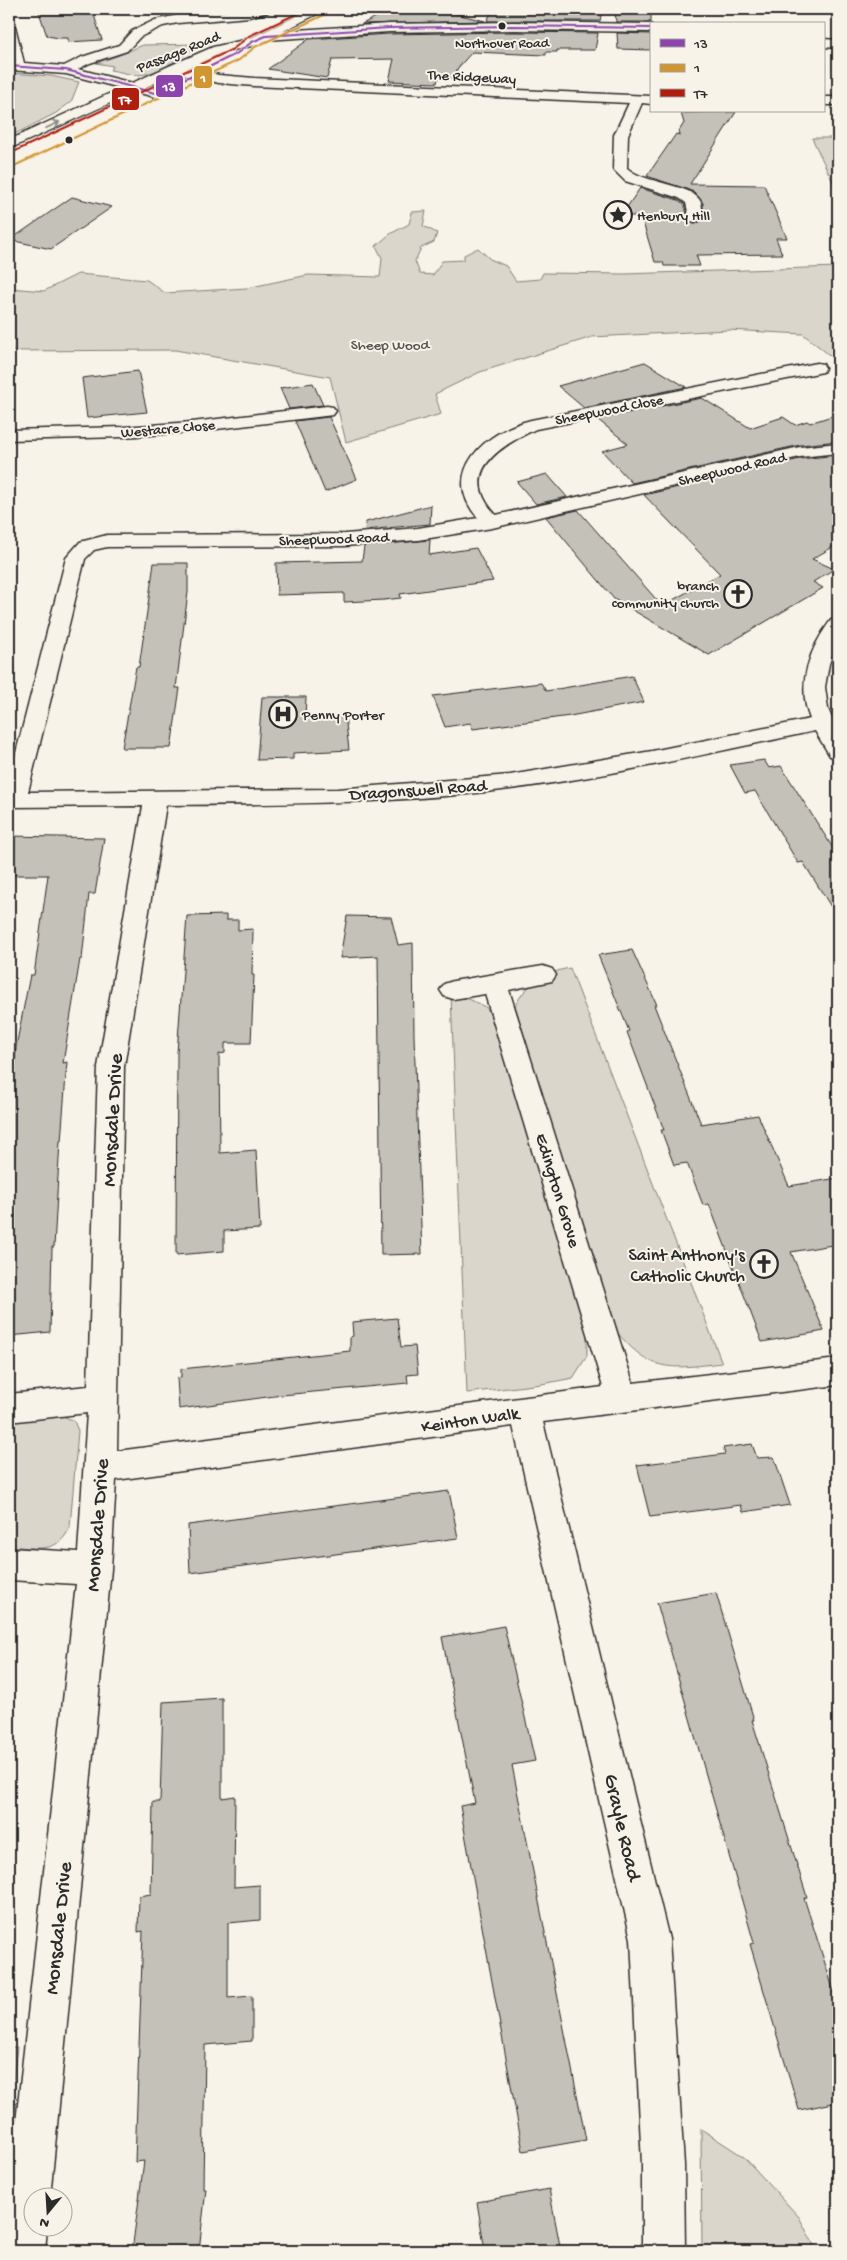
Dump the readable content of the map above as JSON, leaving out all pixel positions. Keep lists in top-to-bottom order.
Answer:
{
  "streets": {
    "street": [
      "Passage Road",
      "The Ridgeway",
      "Sheepwood Close",
      "Westacre Close",
      "Sheepwood Road",
      "Dragonswell Road",
      "Monsdale Drive",
      "Edington Grove",
      "Keinton Walk",
      "Grayle Road"
    ]
  },
  "crossings": [
    ["Passage Road", "The Ridgeway"],
    ["Sheepwood Close", "Sheepwood Road"],
    ["Sheepwood Road", "Dragonswell Road"],
    ["Dragonswell Road", "Monsdale Drive"],
    ["Monsdale Drive", "Keinton Walk"],
    ["Edington Grove", "Keinton Walk"],
    ["Keinton Walk", "Grayle Road"]
  ],
  "parks": ["Sheep Wood"],
  "places": {
    "other": ["Northover Road"],
    "place": ["Henbury Hill"],
    "church": ["branch community church", "Saint Anthony's Catholic Church"],
    "hospital": ["Penny Porter"]
  },
  "lines": ["transit line T7", "transit line 1", "transit line 13"],
  "legend": ["13", "1", "T7"],
  "north": "bottom"
}
